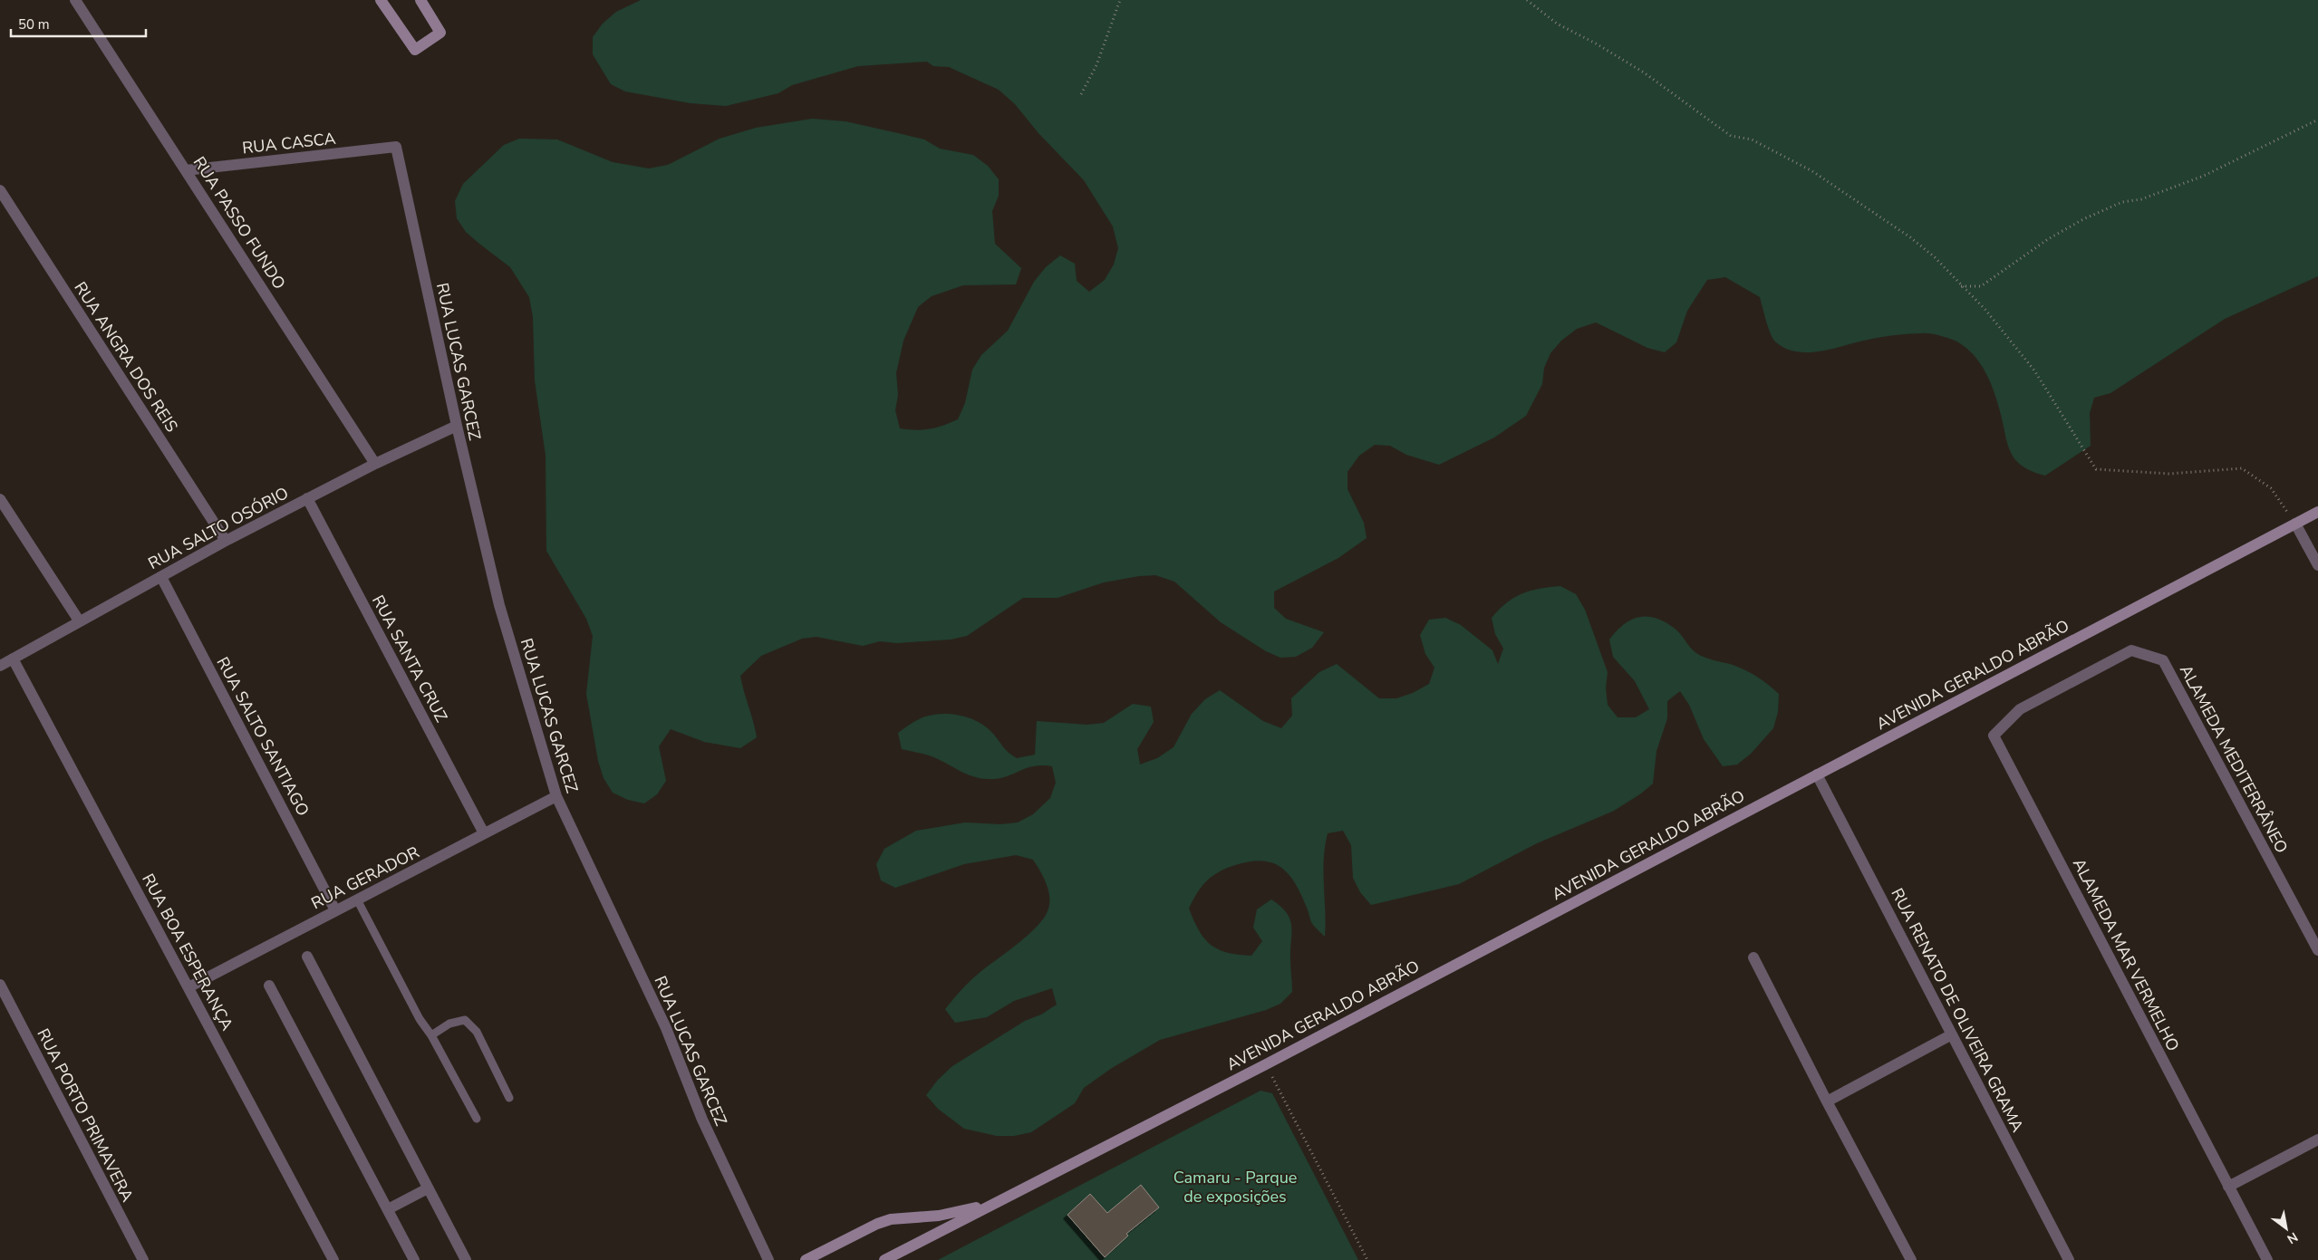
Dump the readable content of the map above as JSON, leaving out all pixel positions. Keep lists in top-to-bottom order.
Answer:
{
  "streets": {
    "main road": ["AVENIDA GERALDO ABRÃO"],
    "street": [
      "RUA CASCA",
      "RUA PASSO FUNDO",
      "RUA ANGRA DOS REIS",
      "RUA LUCAS GARCEZ",
      "RUA SALTO OSÓRIO",
      "RUA SANTA CRUZ",
      "RUA SALTO SANTIAGO",
      "ALAMEDA MEDITERRÂNEO",
      "RUA GERADOR",
      "RUA BOA ESPERANÇA",
      "ALAMEDA MAR VERMELHO",
      "RUA RENATO DE OLIVEIRA GRAMA",
      "RUA PORTO PRIMAVERA"
    ]
  },
  "crossings": [
    ["RUA CASCA", "RUA PASSO FUNDO"],
    ["RUA CASCA", "RUA LUCAS GARCEZ"],
    ["RUA PASSO FUNDO", "RUA SALTO OSÓRIO"],
    ["RUA ANGRA DOS REIS", "RUA SALTO OSÓRIO"],
    ["RUA LUCAS GARCEZ", "RUA SALTO OSÓRIO"],
    ["RUA LUCAS GARCEZ", "RUA GERADOR"],
    ["RUA SALTO OSÓRIO", "RUA SANTA CRUZ"],
    ["RUA SALTO OSÓRIO", "RUA SALTO SANTIAGO"],
    ["RUA SALTO OSÓRIO", "RUA BOA ESPERANÇA"],
    ["RUA SANTA CRUZ", "RUA GERADOR"],
    ["AVENIDA GERALDO ABRÃO", "RUA RENATO DE OLIVEIRA GRAMA"],
    ["RUA SALTO SANTIAGO", "RUA GERADOR"],
    ["ALAMEDA MEDITERRÂNEO", "ALAMEDA MAR VERMELHO"],
    ["RUA GERADOR", "RUA BOA ESPERANÇA"]
  ],
  "parks": ["Camaru - Parque de exposições"],
  "scale_bar": "50 m",
  "north": "bottom right"
}
